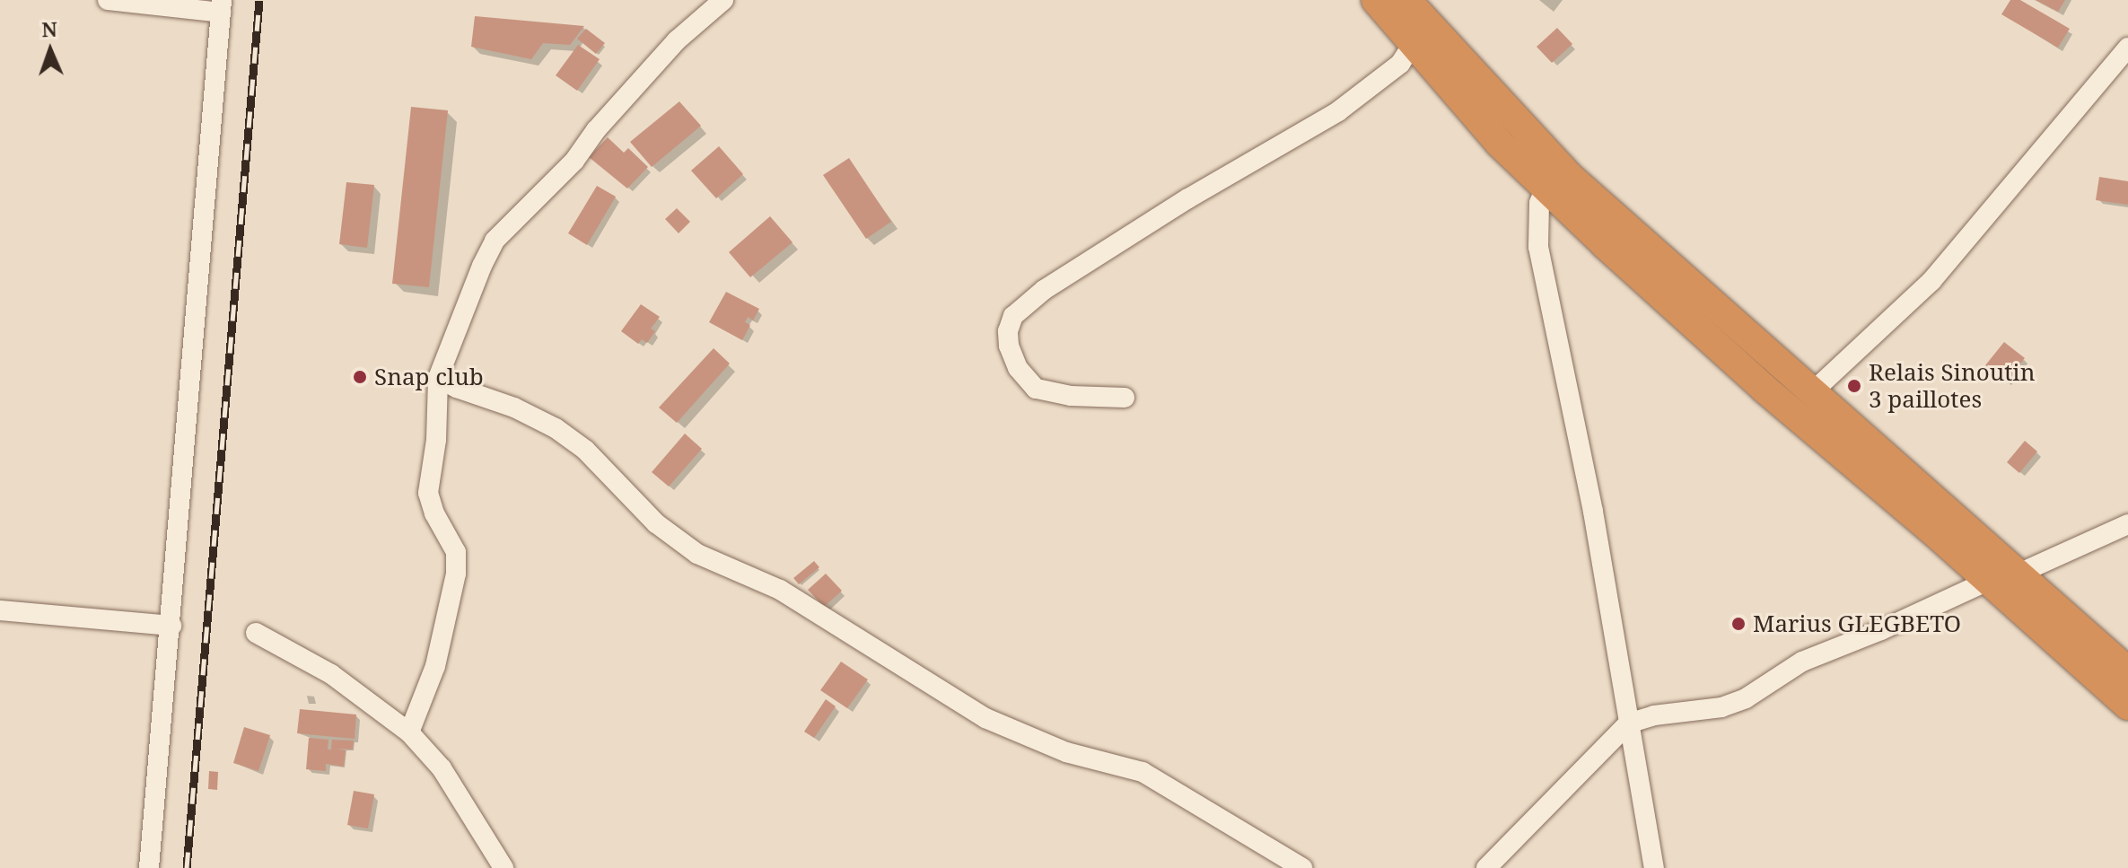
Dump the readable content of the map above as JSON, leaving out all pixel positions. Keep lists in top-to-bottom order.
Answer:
{
  "places": ["Snap club", "Relais Sinoutin 3 paillotes", "Marius GLEGBETO"],
  "north": "top"
}
